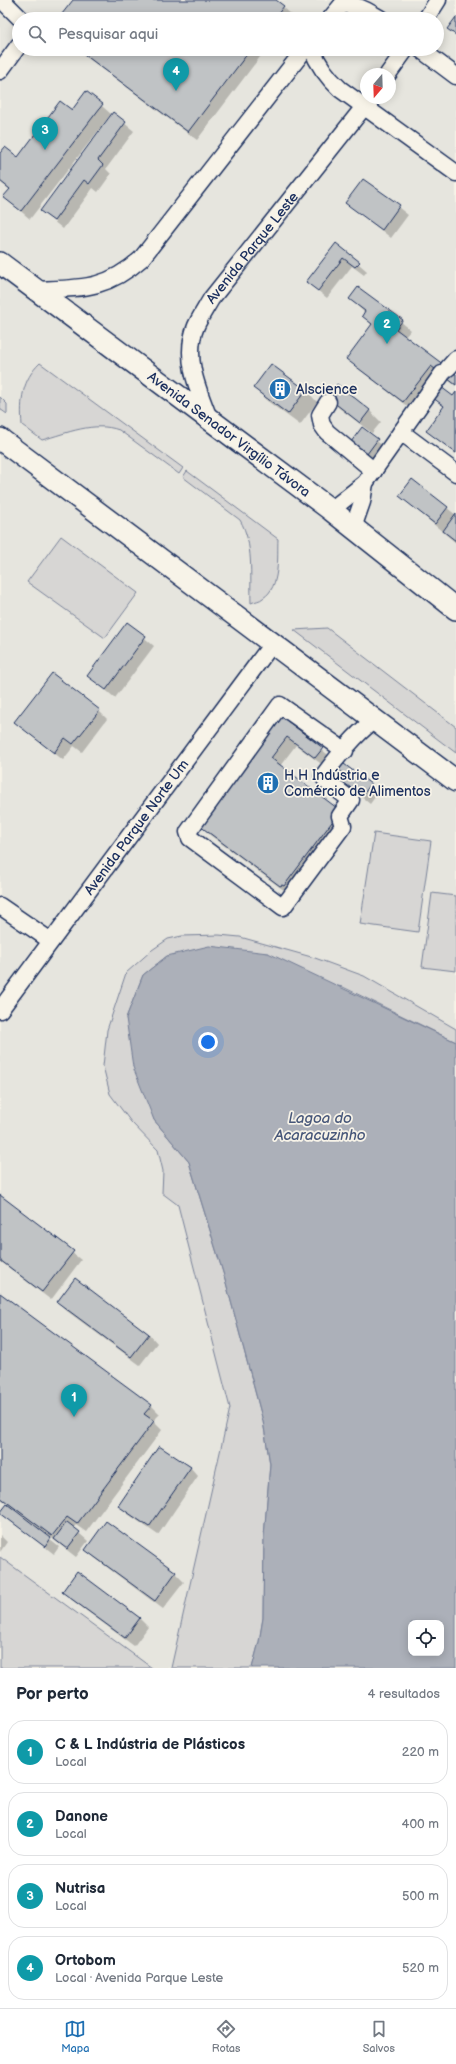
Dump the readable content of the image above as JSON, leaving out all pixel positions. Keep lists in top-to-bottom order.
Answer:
{
  "streets": {
    "main road": ["Avenida Senador Virgílio Távora"],
    "street": ["Avenida Parque Leste", "Avenida Parque Norte Um"]
  },
  "crossings": [
    ["Avenida Parque Leste", "Avenida Senador Virgílio Távora"]
  ],
  "water": ["Lagoa do Acaracuzinho"],
  "places": {
    "building": ["Alscience", "H H Indústria e Comércio de Alimentos"]
  },
  "north": "bottom",
  "page": {
    "search": "Pesquisar aqui",
    "pins": [
      "4",
      "3",
      "2",
      "1"
    ],
    "heading": ["Por perto", "4 resultados"],
    "list": [
      {
        "mark": "1",
        "name": "C & L Indústria de Plásticos",
        "note": "Local",
        "value": "220 m"
      },
      {
        "mark": "2",
        "name": "Danone",
        "note": "Local",
        "value": "400 m"
      },
      {
        "mark": "3",
        "name": "Nutrisa",
        "note": "Local",
        "value": "500 m"
      },
      {
        "mark": "4",
        "name": "Ortobom",
        "note": "Local · Avenida Parque Leste",
        "value": "520 m"
      }
    ],
    "nav": ["Mapa", "Rotas", "Salvos"]
  }
}
